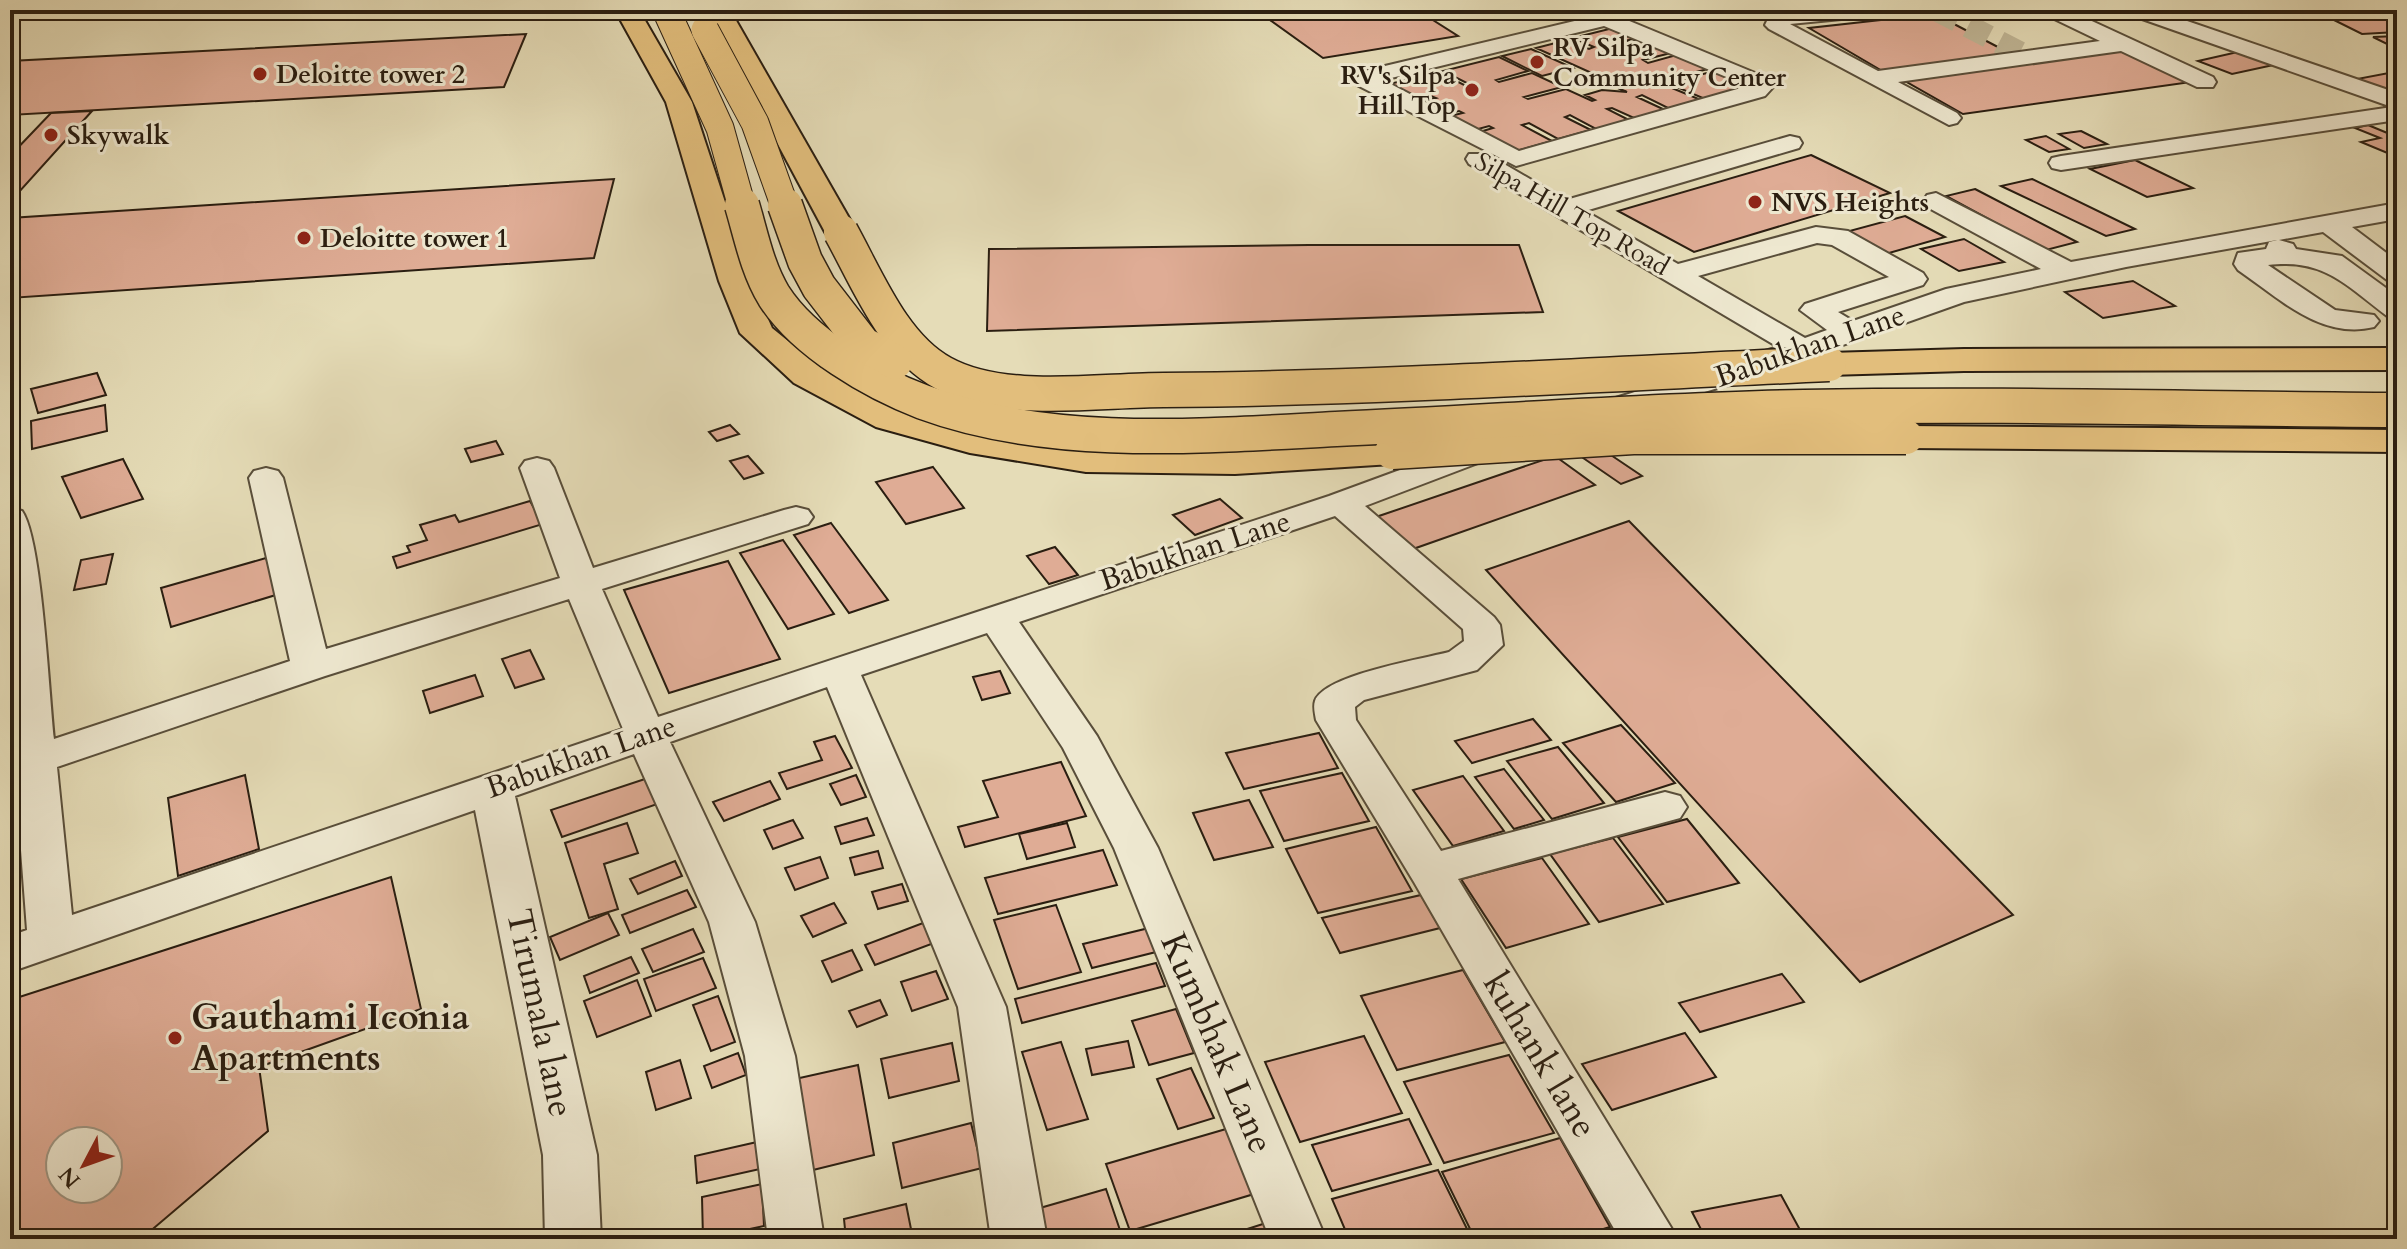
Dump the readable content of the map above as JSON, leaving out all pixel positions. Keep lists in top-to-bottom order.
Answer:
{
  "streets": {
    "street": [
      "Silpa Hill Top Road",
      "Babukhan Lane",
      "Tirumala lane",
      "Kumbhak Lane",
      "kuhank lane"
    ]
  },
  "crossings": [
    ["Silpa Hill Top Road", "Babukhan Lane"],
    ["Babukhan Lane", "Tirumala lane"],
    ["Babukhan Lane", "Kumbhak Lane"],
    ["Babukhan Lane", "kuhank lane"]
  ],
  "places": [
    "RV Silpa Community Center",
    "Deloitte tower 2",
    "RV's Silpa Hill Top",
    "Skywalk",
    "NVS Heights",
    "Deloitte tower 1",
    "Gauthami Iconia Apartments"
  ],
  "north": "bottom left"
}
